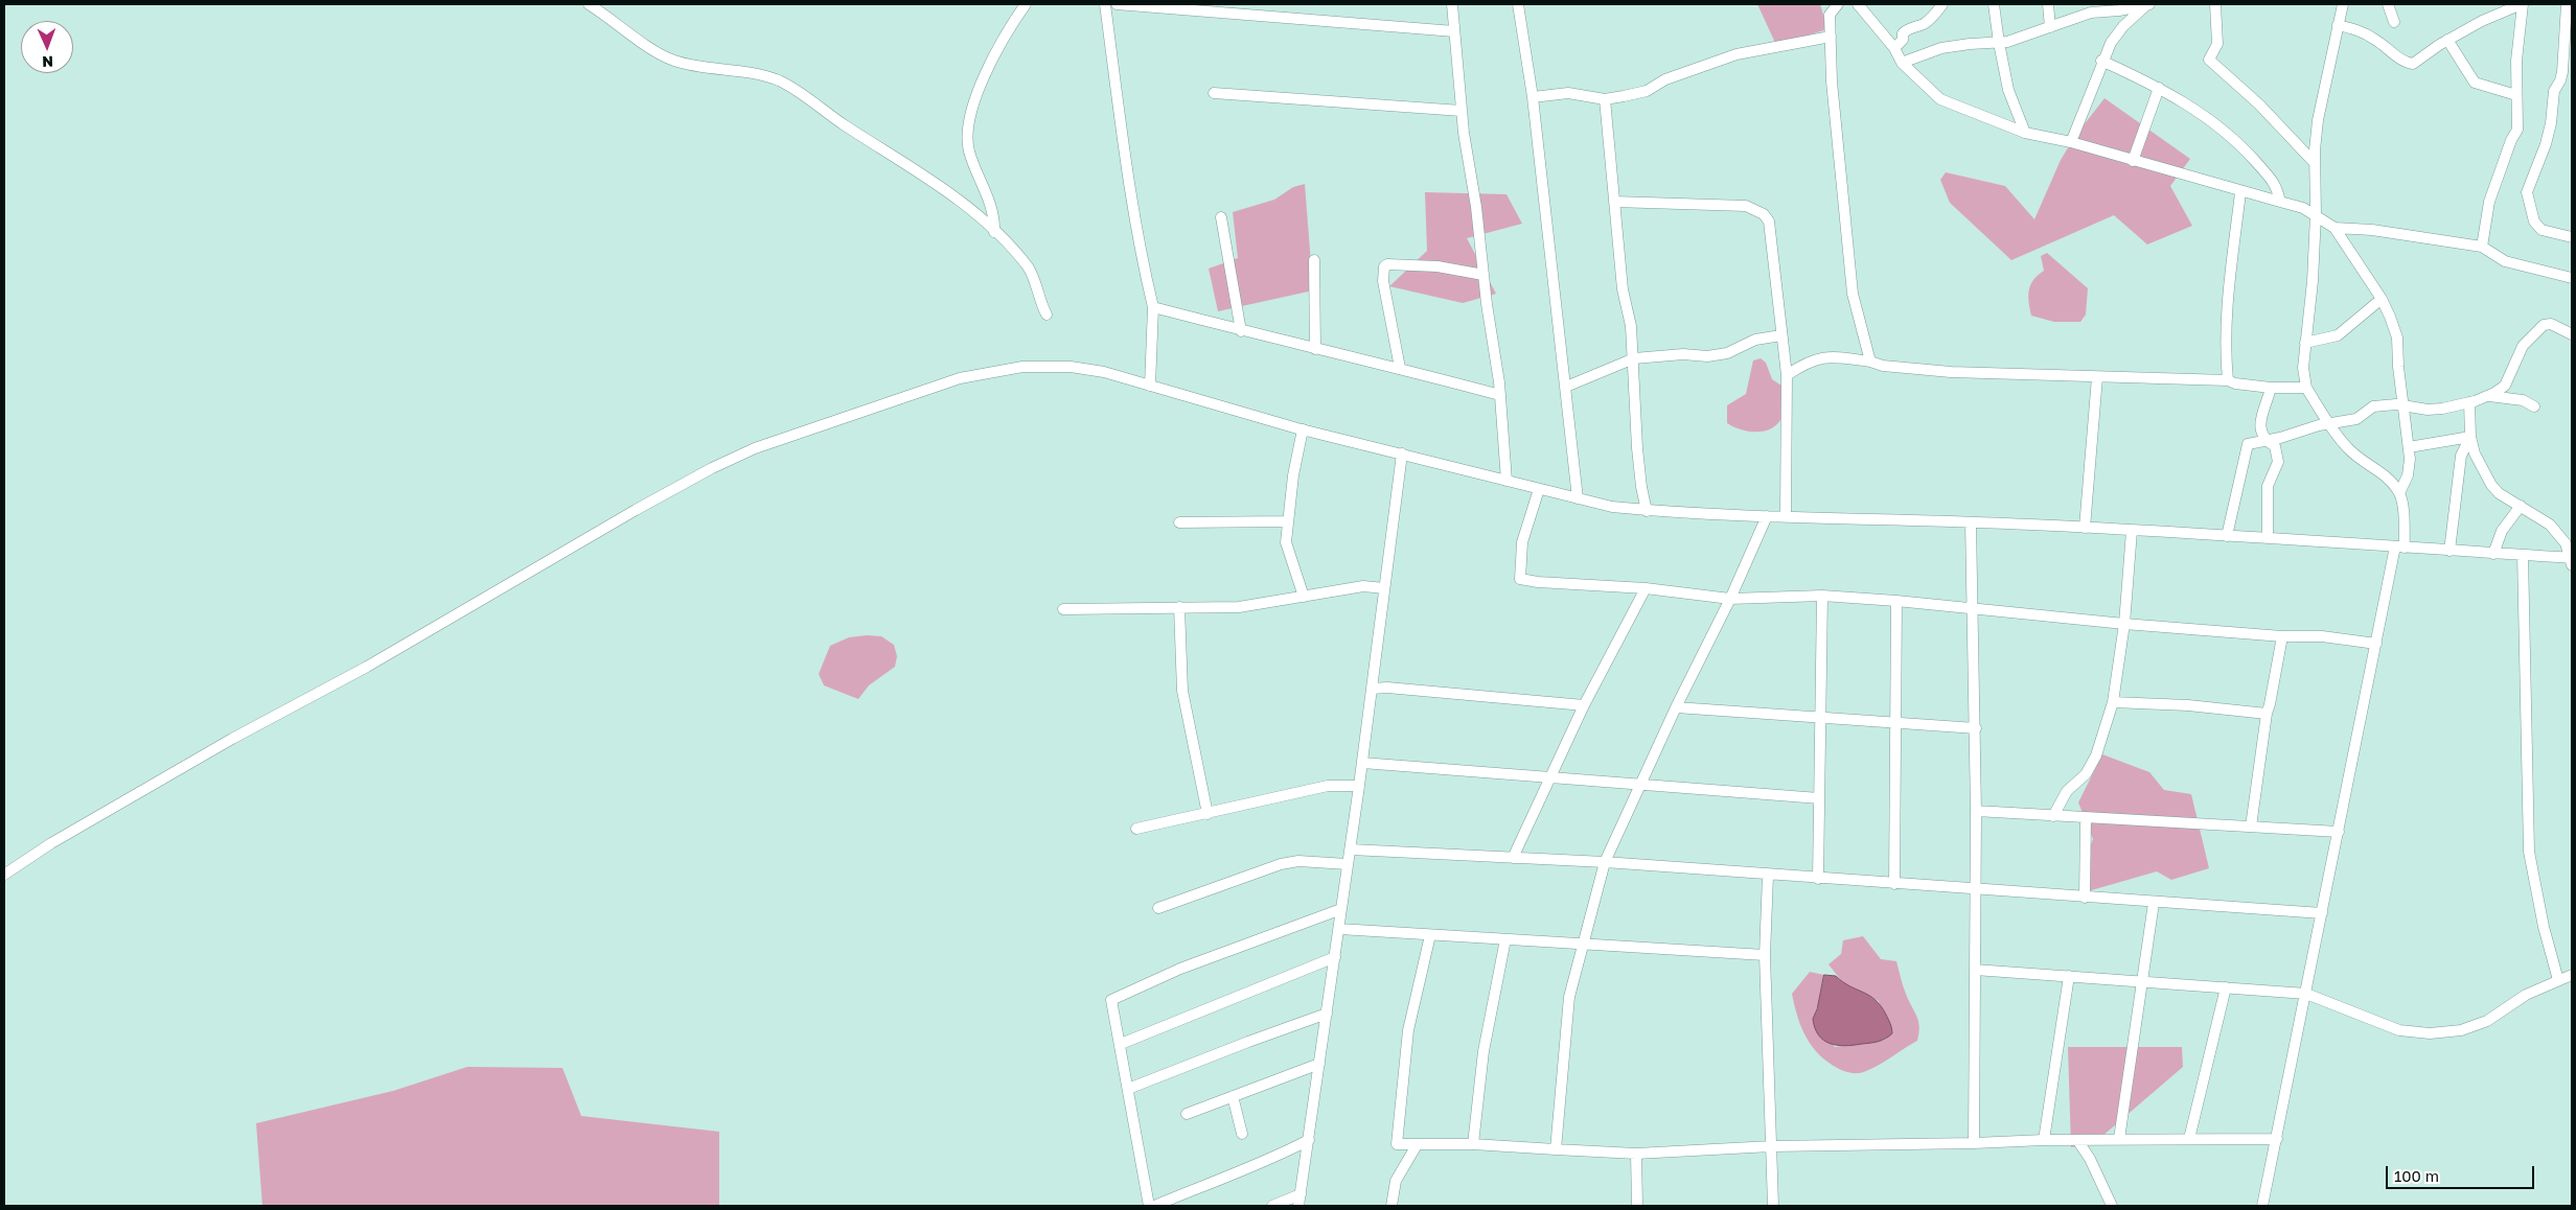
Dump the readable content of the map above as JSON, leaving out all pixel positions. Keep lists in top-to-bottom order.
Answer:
{
  "scale_bar": "100 m",
  "north": "bottom"
}
